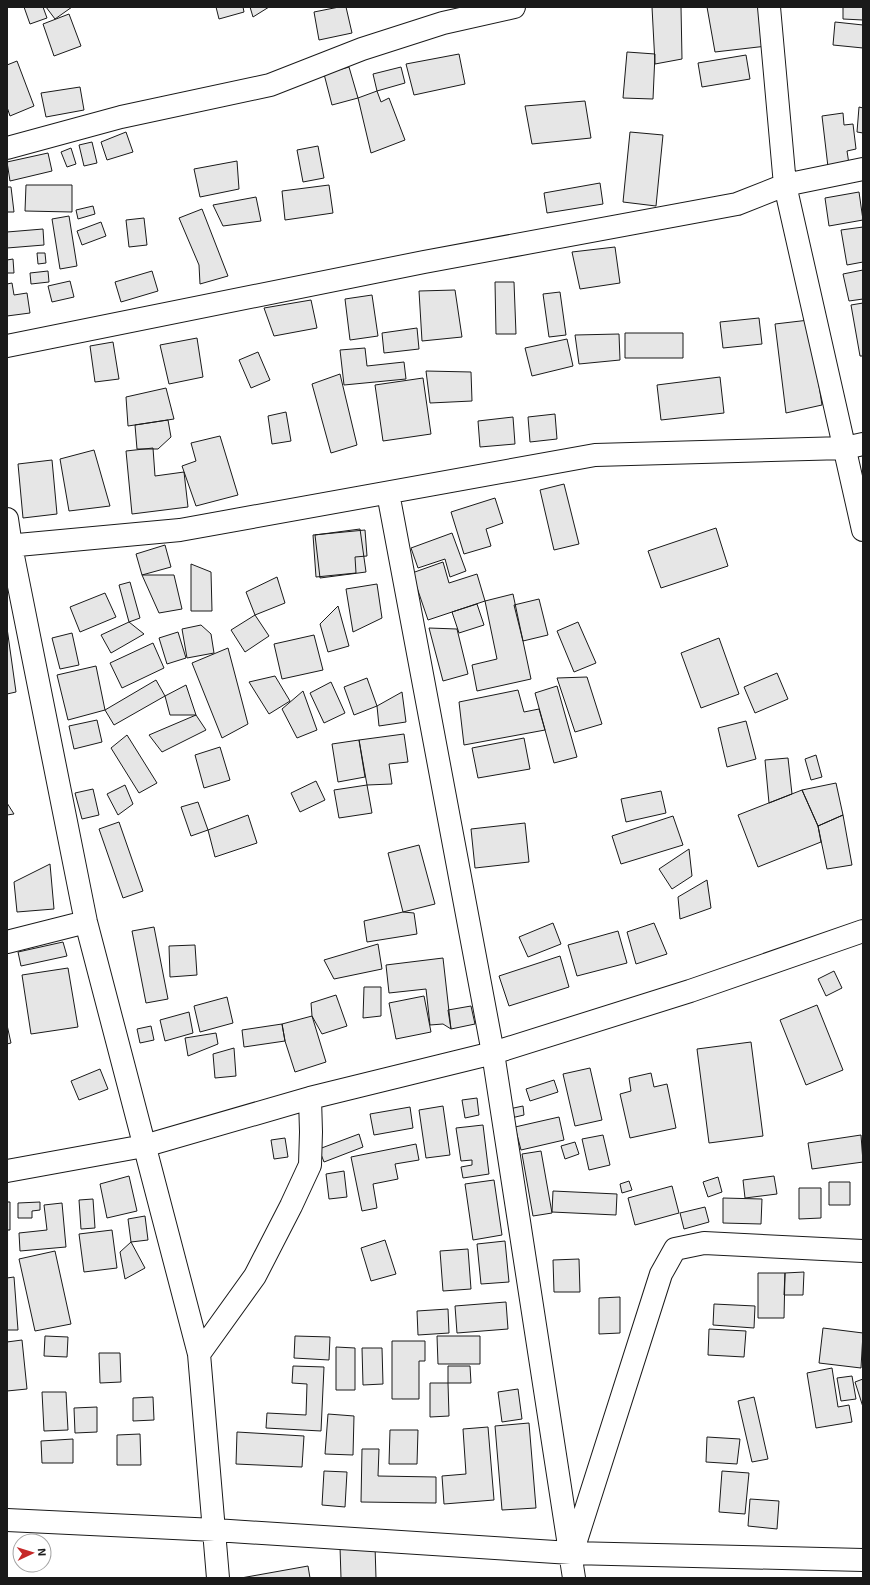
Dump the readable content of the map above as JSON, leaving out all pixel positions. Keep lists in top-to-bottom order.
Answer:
{
  "north": "right"
}
